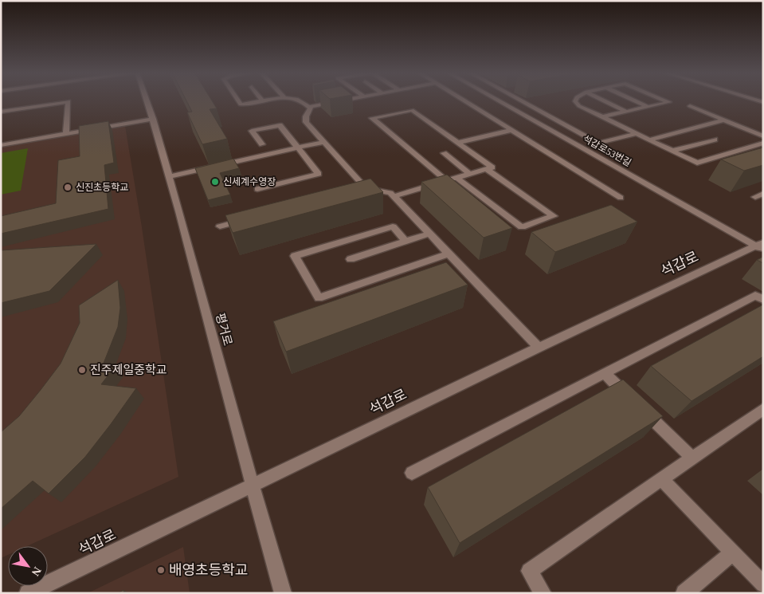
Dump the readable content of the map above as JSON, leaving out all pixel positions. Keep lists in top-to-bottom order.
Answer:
{
  "streets": {
    "street": ["석갑로53번길", "석갑로", "평거로"]
  },
  "crossings": [
    ["석갑로53번길", "석갑로"],
    ["석갑로", "평거로"]
  ],
  "places": [
    "신세계수영장",
    "신진초등학교",
    "진주제일중학교",
    "배영초등학교"
  ],
  "north": "bottom right"
}
